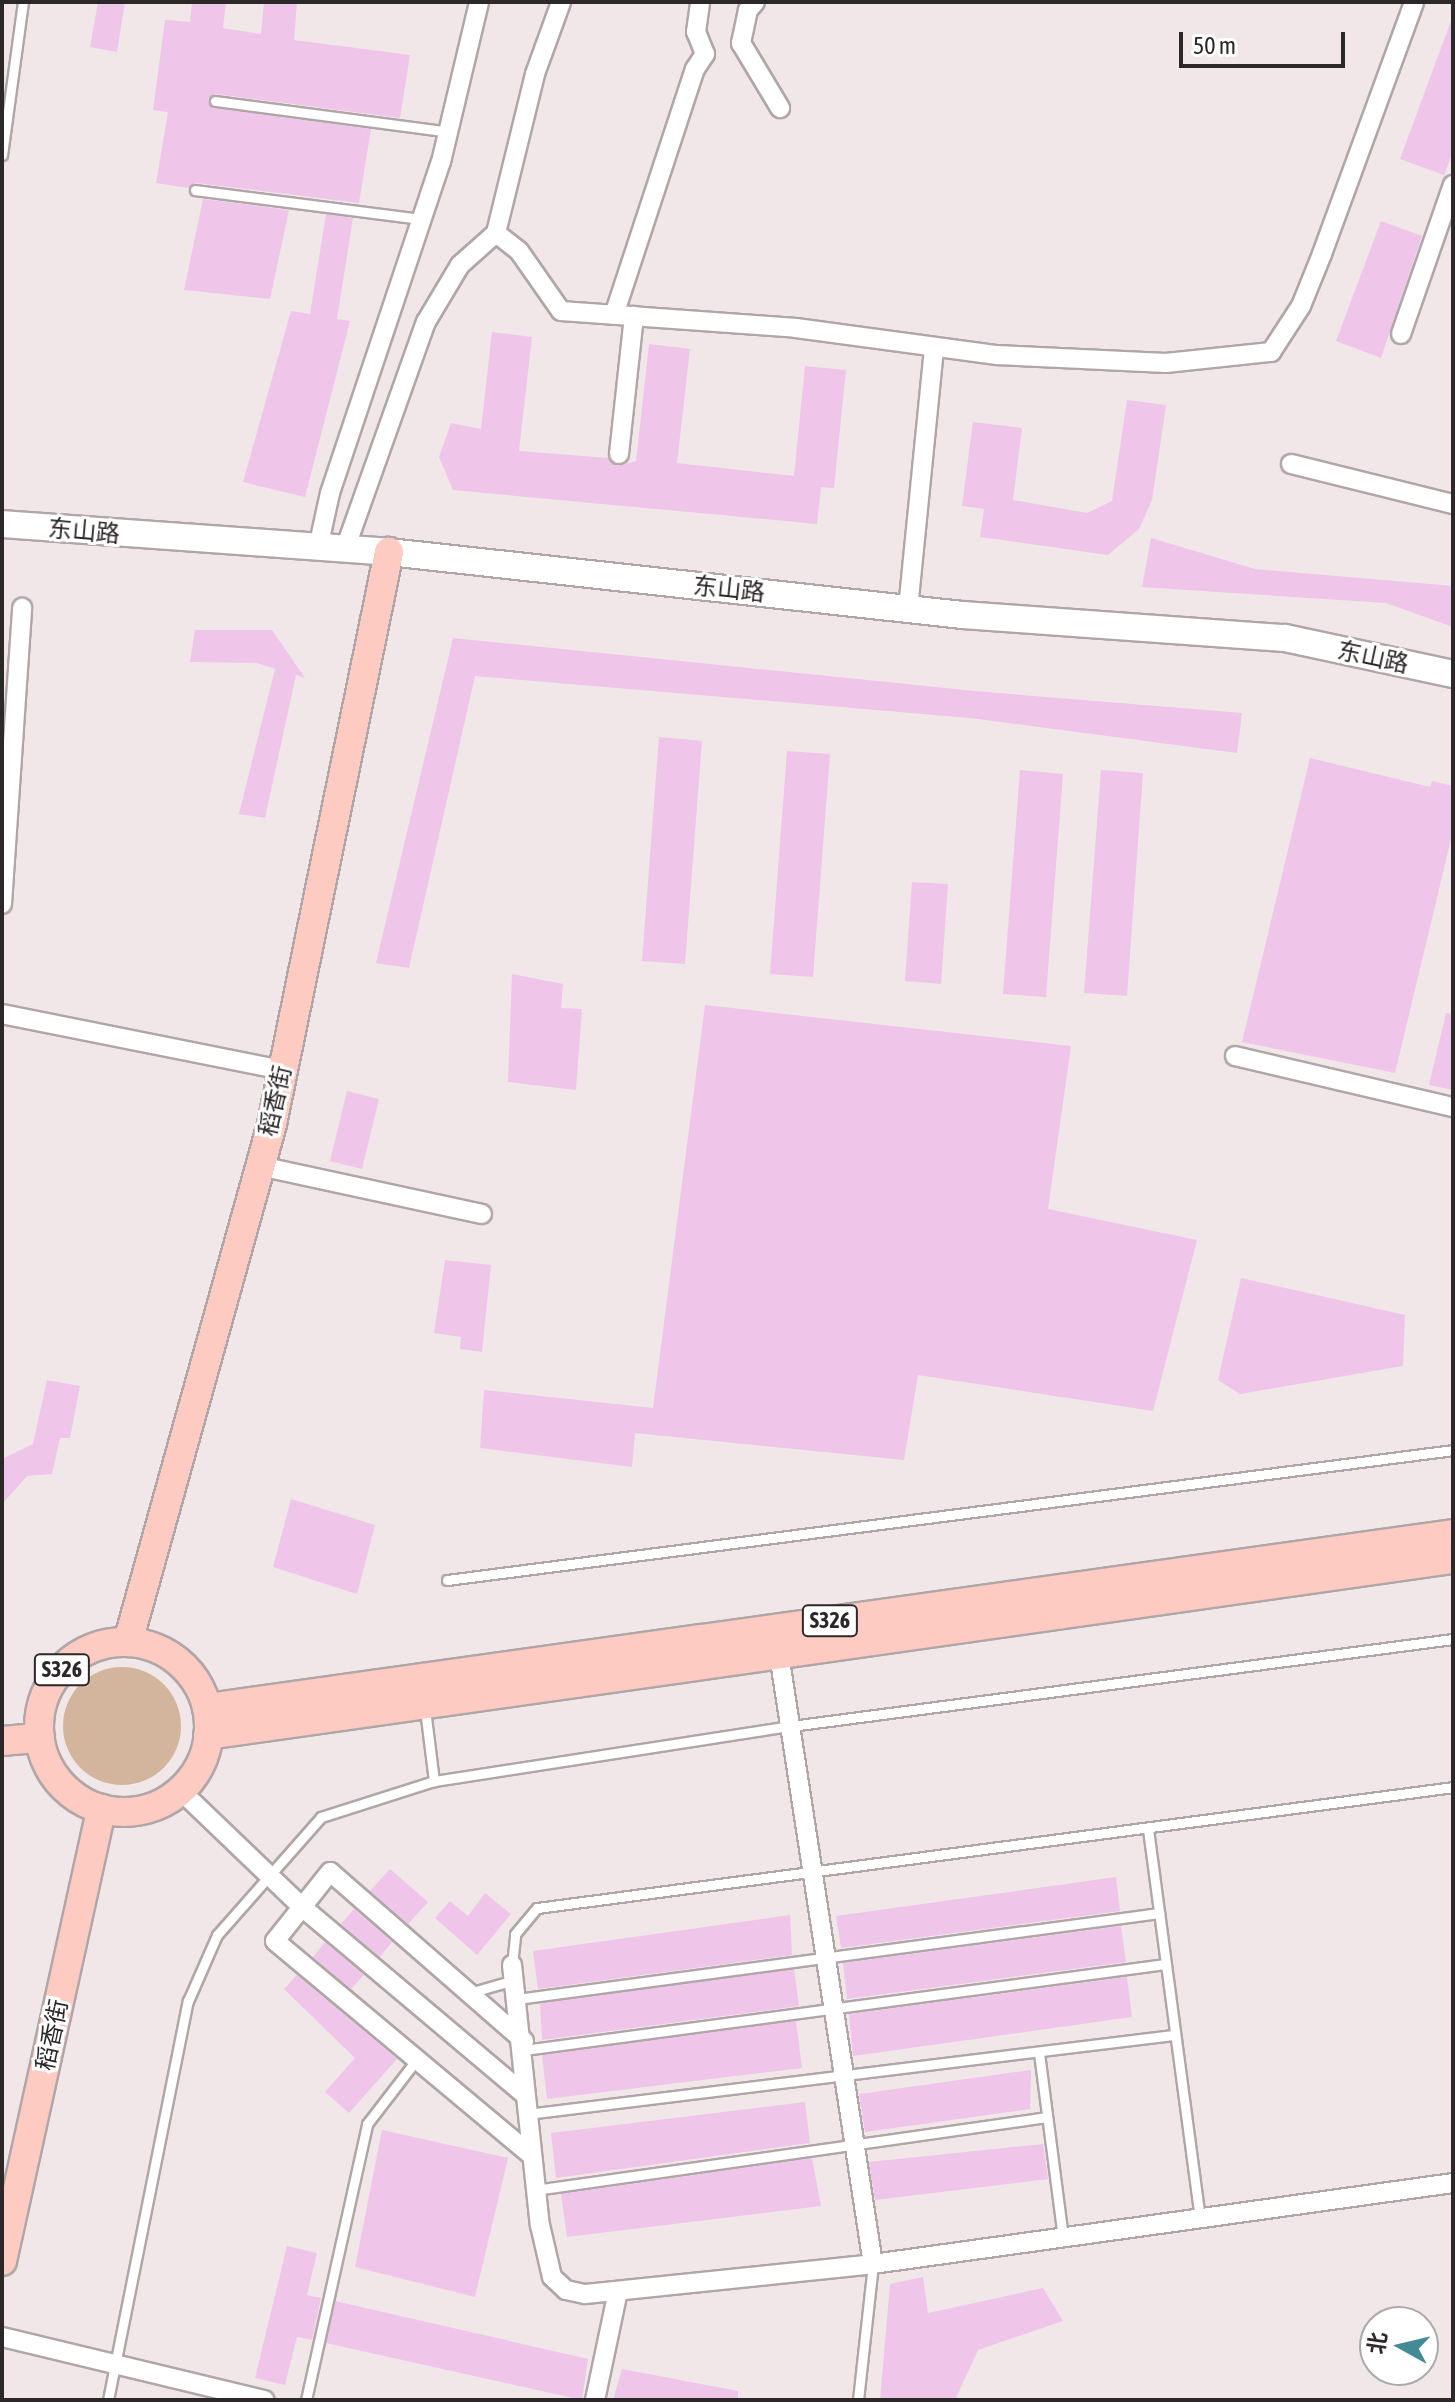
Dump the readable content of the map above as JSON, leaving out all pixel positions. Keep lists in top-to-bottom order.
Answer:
{
  "streets": {
    "main road": ["稻香街", "S326"],
    "street": ["东山路"]
  },
  "crossings": [
    ["东山路", "稻香街"],
    ["稻香街", "S326"]
  ],
  "scale_bar": "50 m",
  "north": "left"
}
